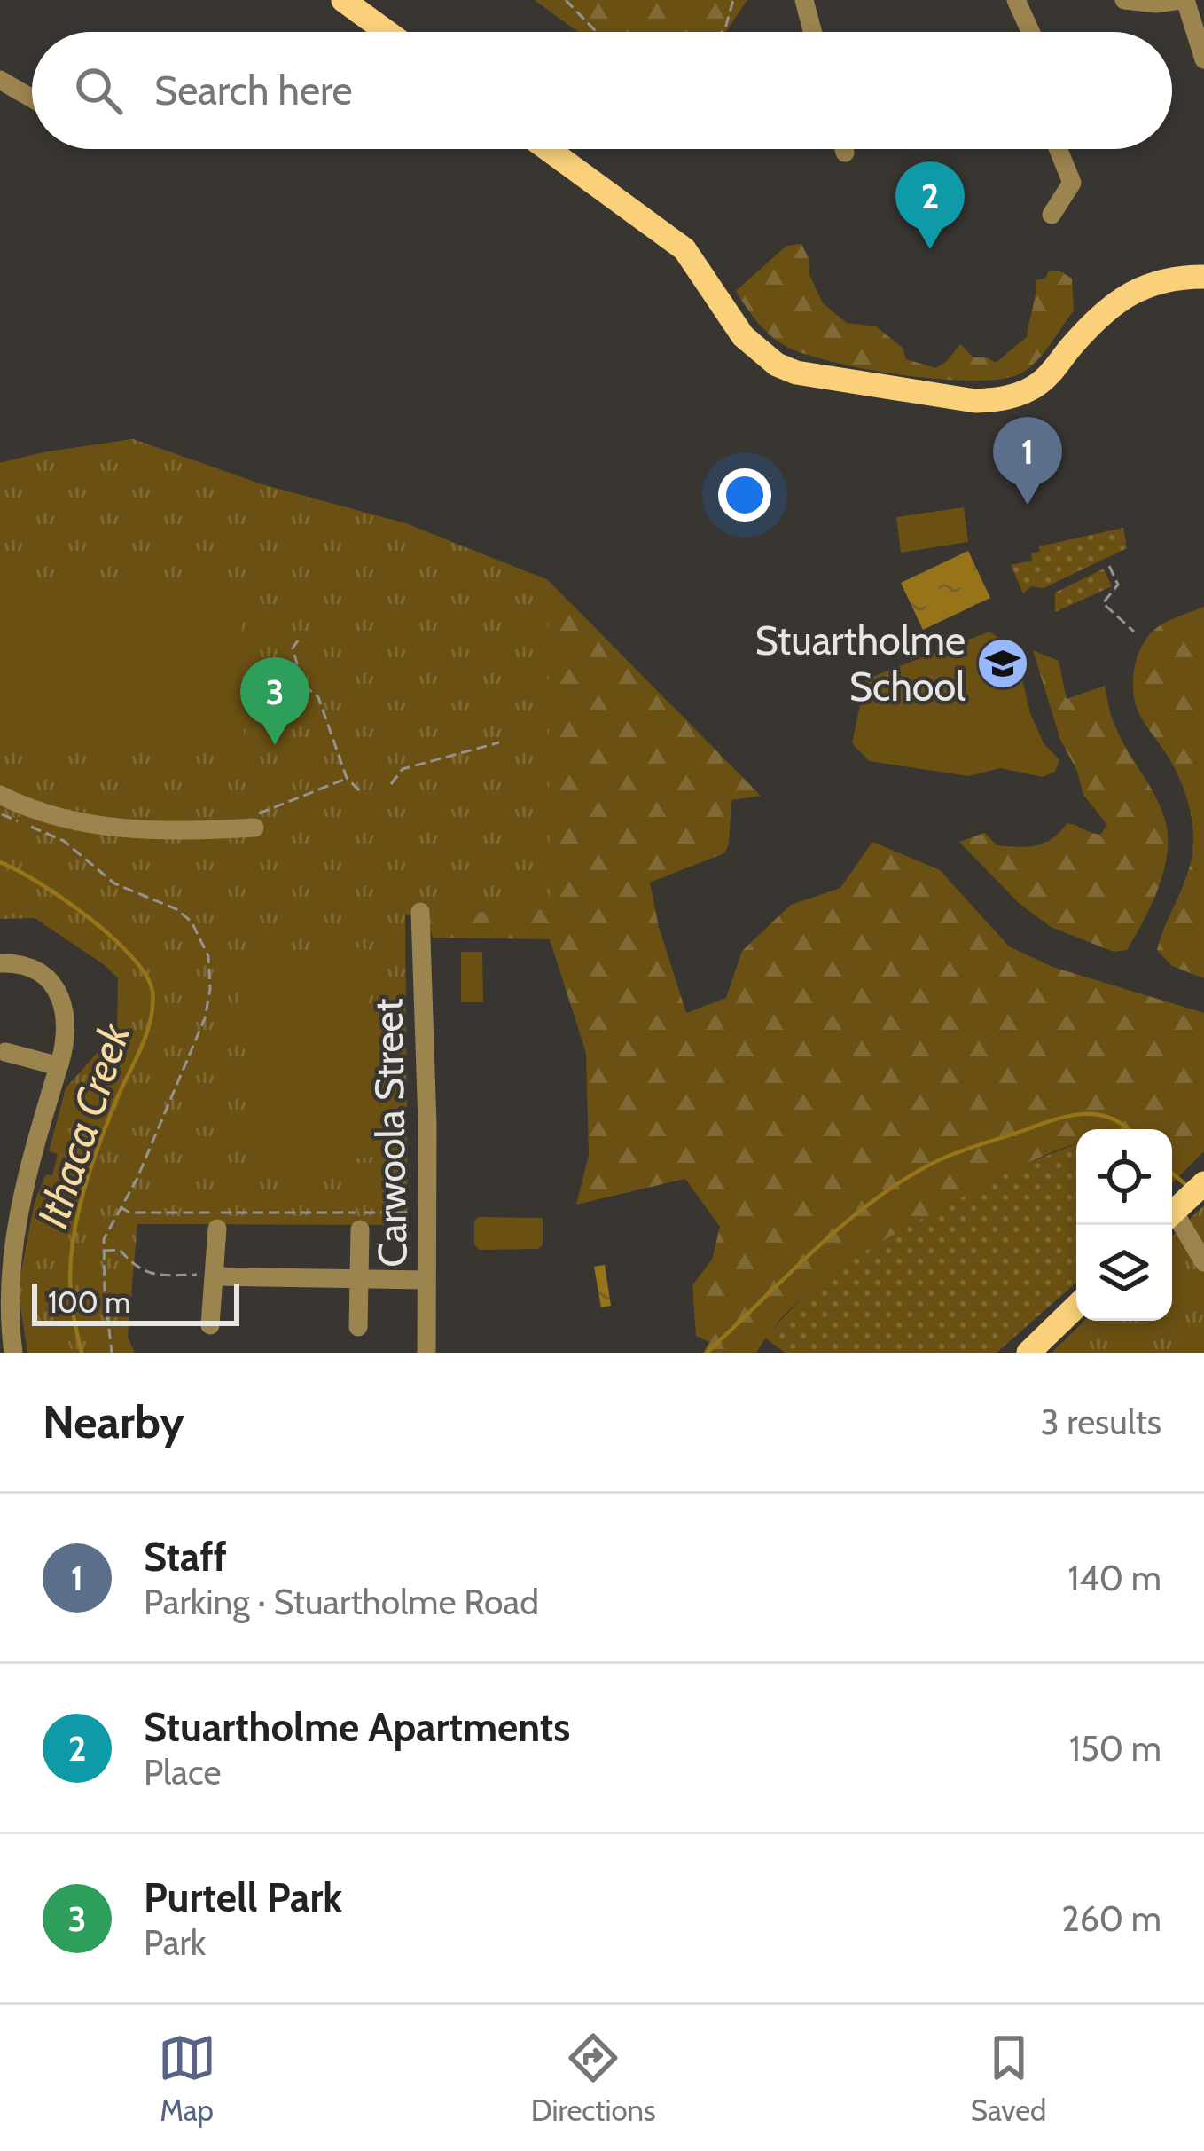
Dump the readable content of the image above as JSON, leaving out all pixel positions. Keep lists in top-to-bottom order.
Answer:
{
  "streets": {
    "street": ["Carwoola Street"]
  },
  "water": ["Ithaca Creek"],
  "places": {
    "school or university": ["Stuartholme School"]
  },
  "scale_bar": "100 m",
  "page": {
    "search": "Search here",
    "pins": ["2", "1", "3"],
    "scale": "100 m",
    "heading": ["Nearby", "3 results"],
    "list": [
      {
        "mark": "1",
        "name": "Staff",
        "note": "Parking · Stuartholme Road",
        "value": "140 m"
      },
      {
        "mark": "2",
        "name": "Stuartholme Apartments",
        "note": "Place",
        "value": "150 m"
      },
      {
        "mark": "3",
        "name": "Purtell Park",
        "note": "Park",
        "value": "260 m"
      }
    ],
    "nav": ["Map", "Directions", "Saved"]
  }
}
